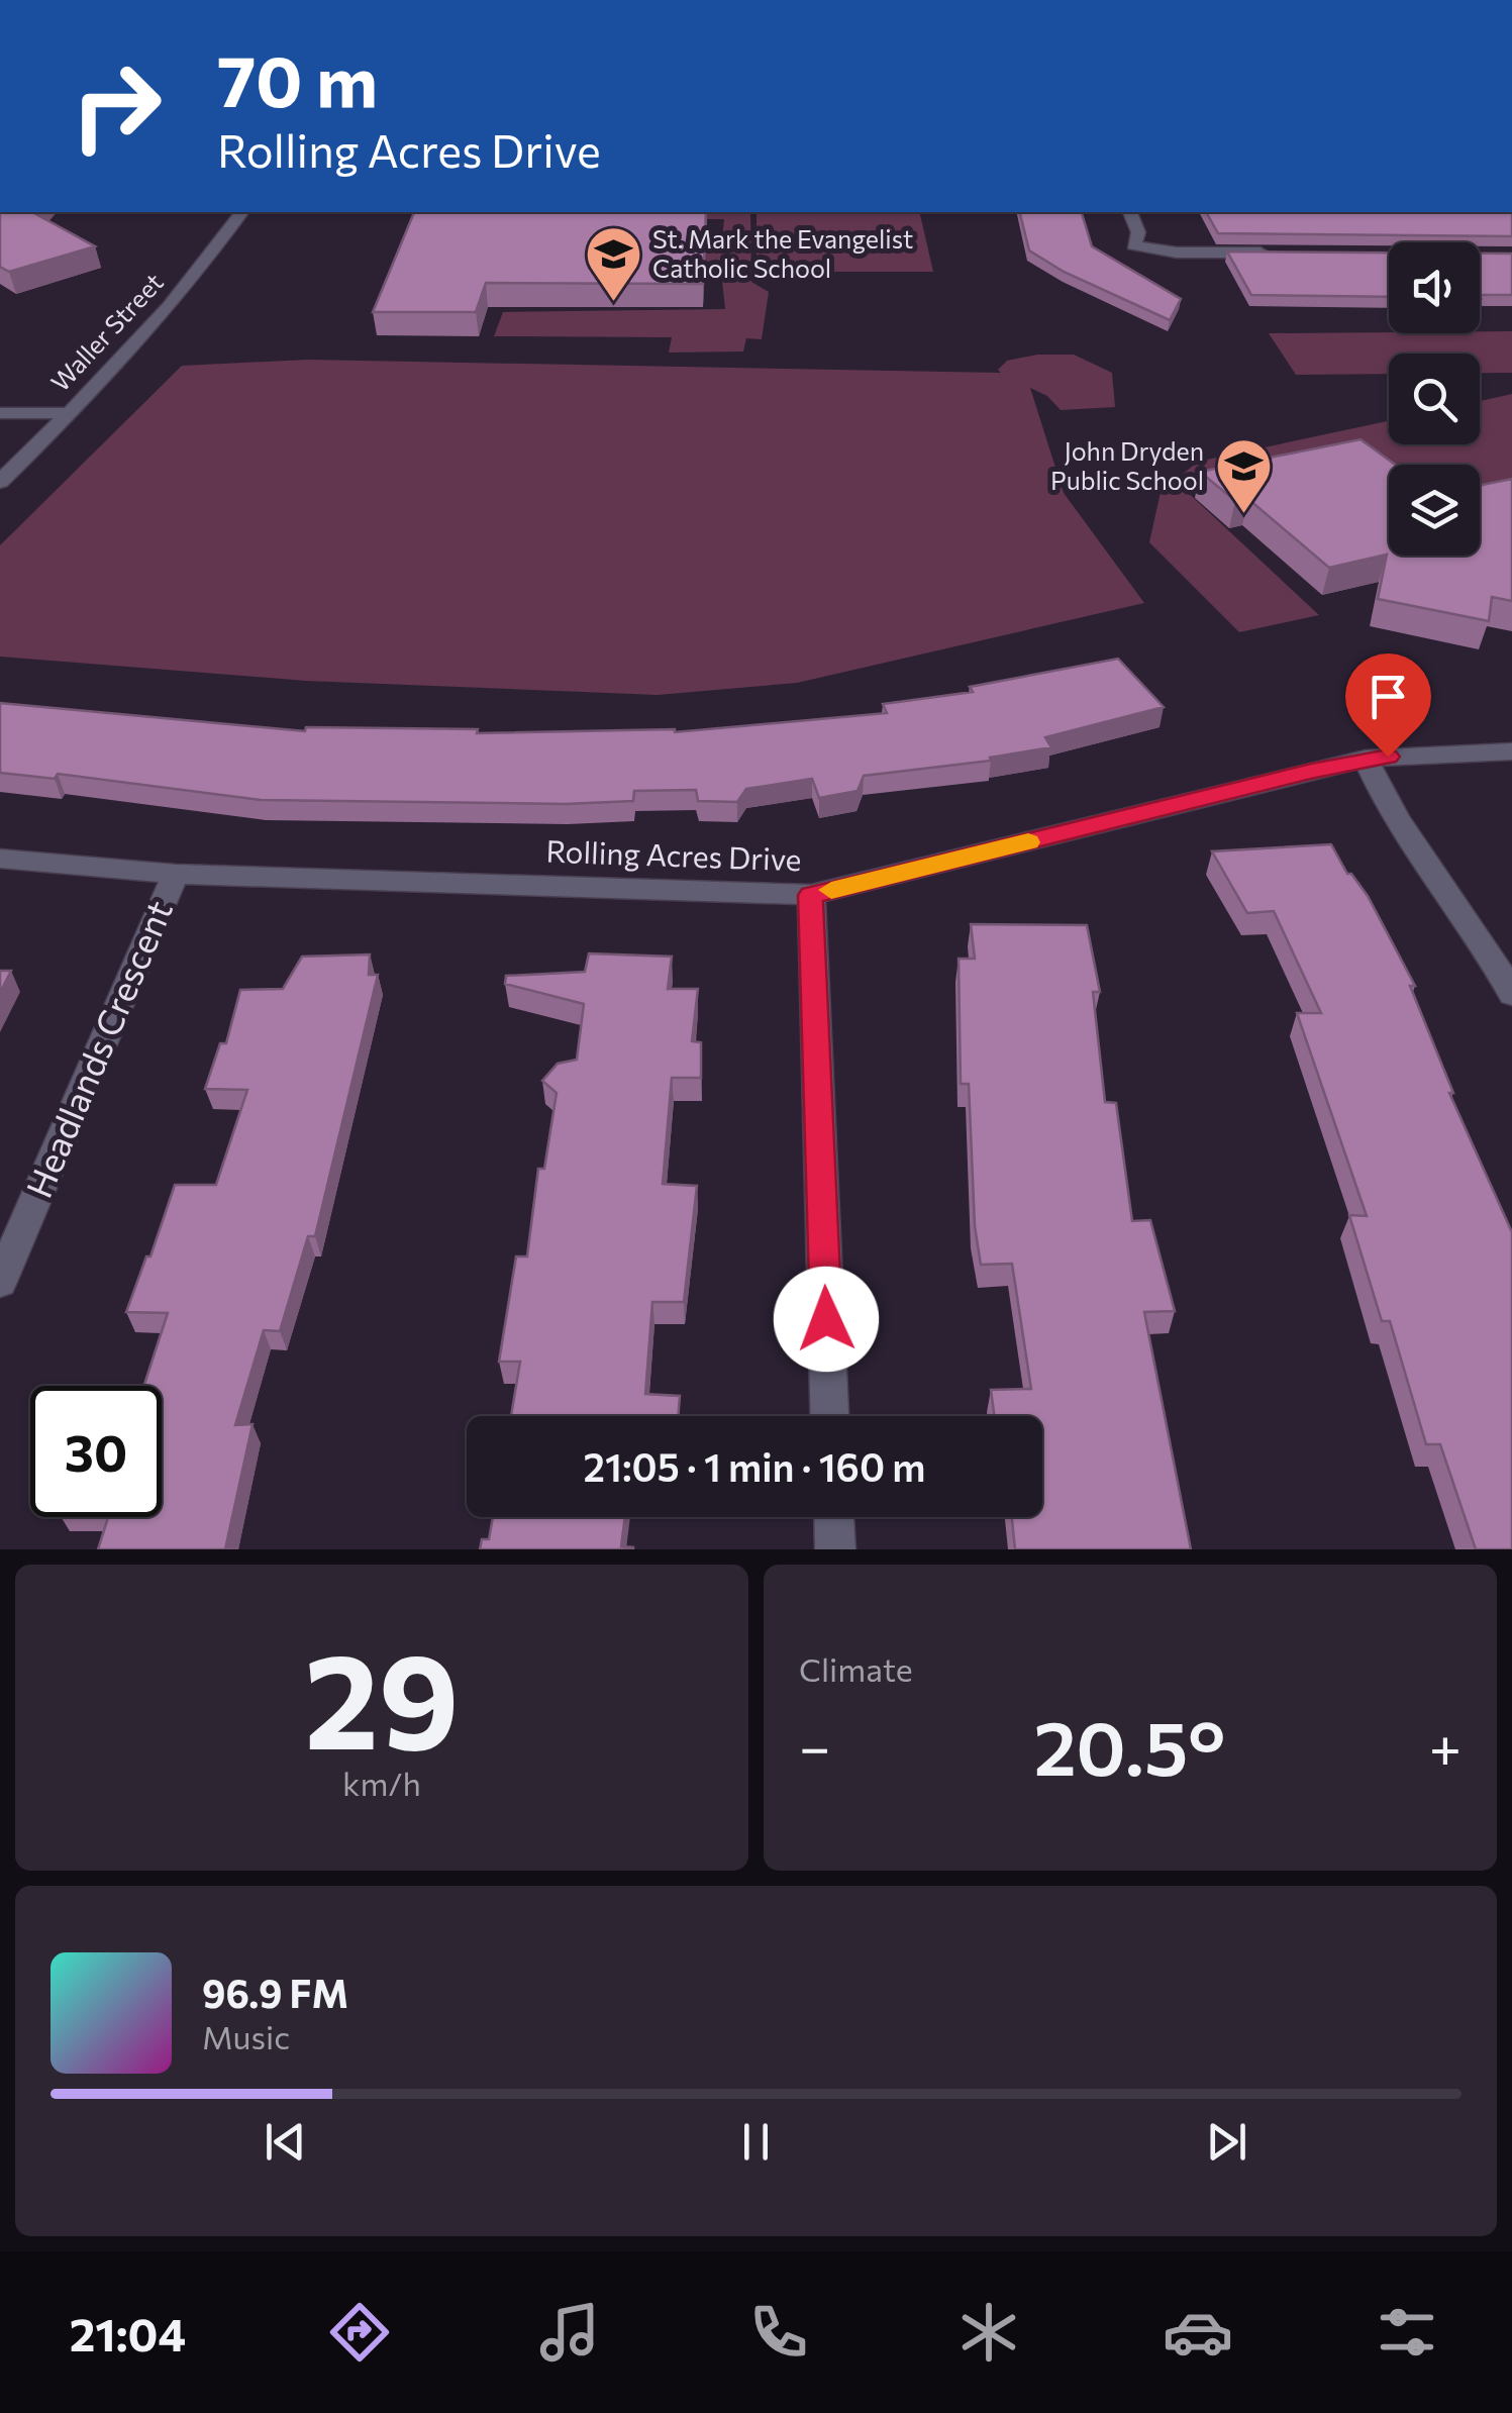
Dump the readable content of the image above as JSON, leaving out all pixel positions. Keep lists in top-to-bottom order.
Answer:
{
  "streets": {
    "street": ["Waller Street", "Rolling Acres Drive", "Headlands Crescent"]
  },
  "crossings": [
    ["Rolling Acres Drive", "Headlands Crescent"]
  ],
  "places": {
    "school or university": ["St. Mark the Evangelist Catholic School", "John Dryden Public School"]
  },
  "page": {
    "turn": ["70 m", "Rolling Acres Drive"],
    "limit": "30",
    "trip": "21:05 · 1 min · 160 m",
    "tile": [
      ["29", "km/h"],
      "Climate"
    ],
    "heat": ["−", "20.5°", "+"],
    "song": ["96.9 FM", "Music"],
    "tabs": "21:04"
  }
}
